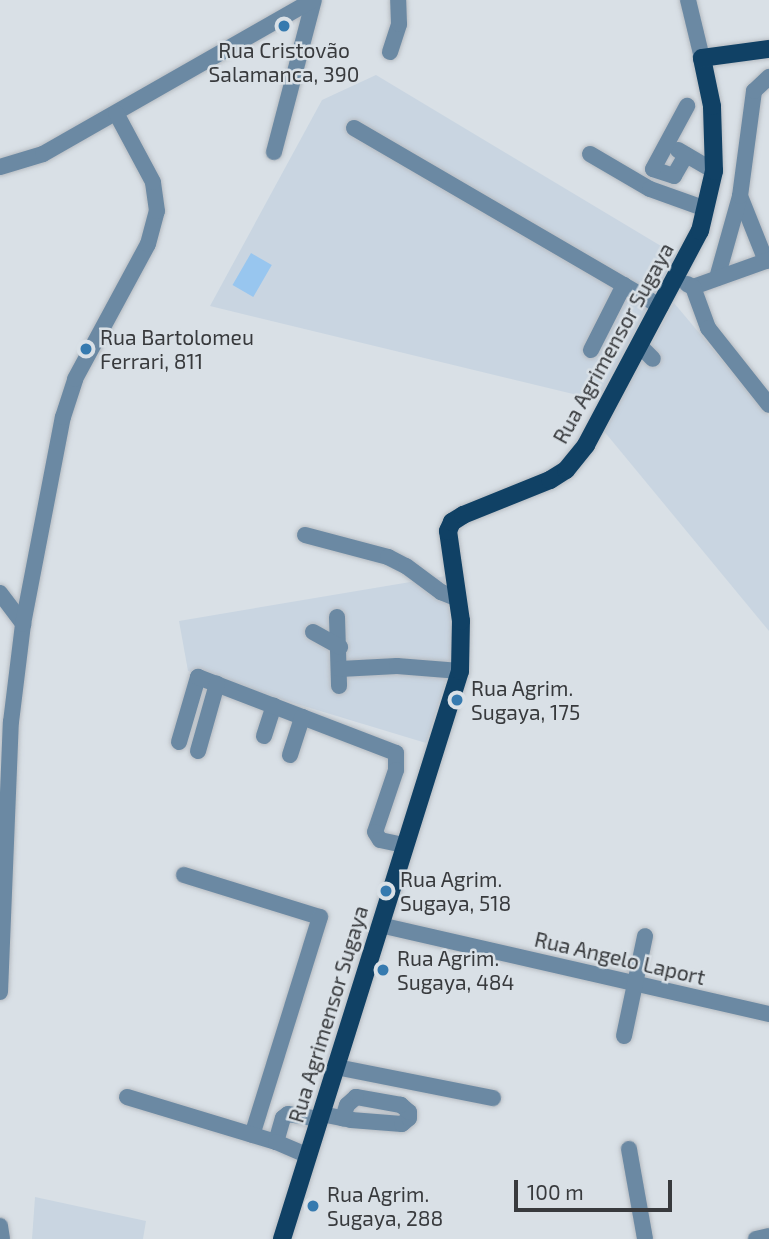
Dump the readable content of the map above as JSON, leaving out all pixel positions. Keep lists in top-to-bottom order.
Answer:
{
  "streets": {
    "main road": ["Rua Agrimensor Sugaya"],
    "street": ["Rua Angelo Laport"]
  },
  "crossings": [
    ["Rua Agrimensor Sugaya", "Rua Angelo Laport"]
  ],
  "places": [
    "Rua Cristovão Salamanca, 390",
    "Rua Bartolomeu Ferrari, 811",
    "Rua Agrim. Sugaya, 175",
    "Rua Agrim. Sugaya, 518",
    "Rua Agrim. Sugaya, 484",
    "Rua Agrim. Sugaya, 288"
  ],
  "scale_bar": "100 m"
}
